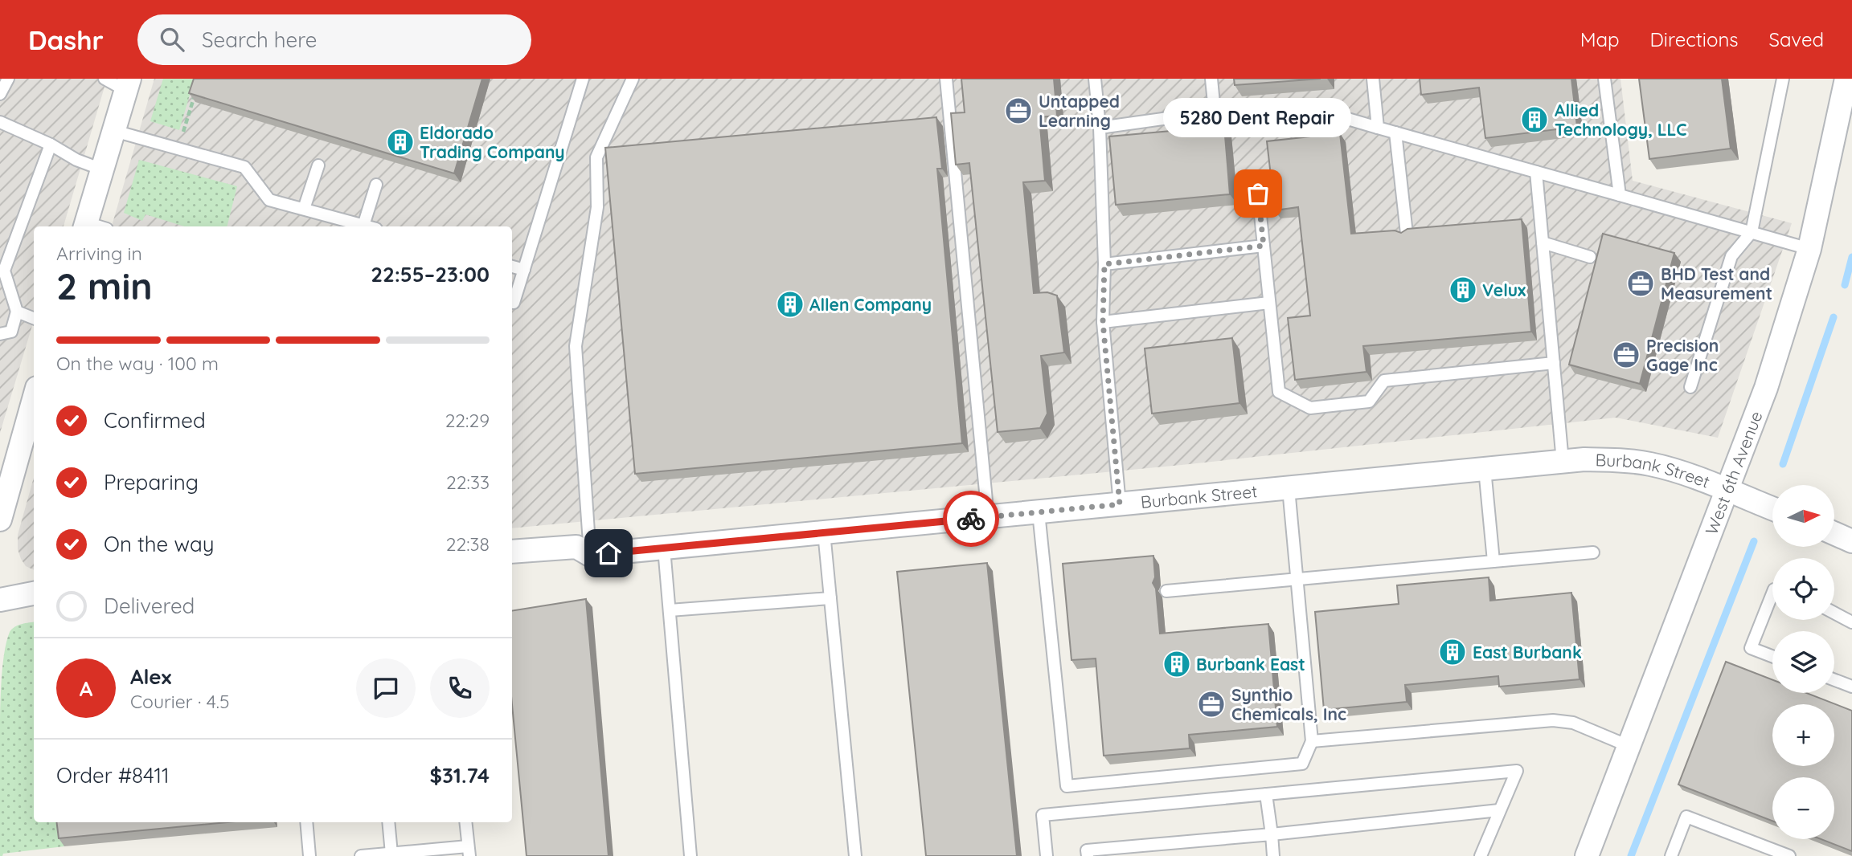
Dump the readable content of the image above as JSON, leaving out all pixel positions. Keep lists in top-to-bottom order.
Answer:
{
  "streets": {
    "street": ["Burbank Street", "West 6th Avenue"]
  },
  "crossings": [
    ["Burbank Street", "West 6th Avenue"]
  ],
  "places": {
    "office": [
      "Untapped Learning",
      "BHD Test and Measurement",
      "Precision Gage Inc",
      "Synthio Chemicals, Inc"
    ],
    "building": [
      "Allied Technology, LLC",
      "Eldorado Trading Company",
      "Velux",
      "Allen Company",
      "East Burbank",
      "Burbank East"
    ],
    "other": ["5280 Dent Repair"]
  },
  "north": "right",
  "page": {
    "header": "Dashr",
    "search": "Search here",
    "nav": ["Map", "Directions", "Saved"],
    "bubble": "5280 Dent Repair",
    "heading": ["2 min", "Arriving in", "22:55–23:00"],
    "panel": [
      "Alex",
      "Courier · 4.5",
      "Order #8411",
      "$31.74"
    ],
    "bar": "On the way · 100 m",
    "list": [
      ["Confirmed", "22:29"],
      ["Preparing", "22:33"],
      ["On the way", "22:38"],
      "Delivered"
    ],
    "map_buttons": ["+", "−"],
    "round": "A"
  }
}
